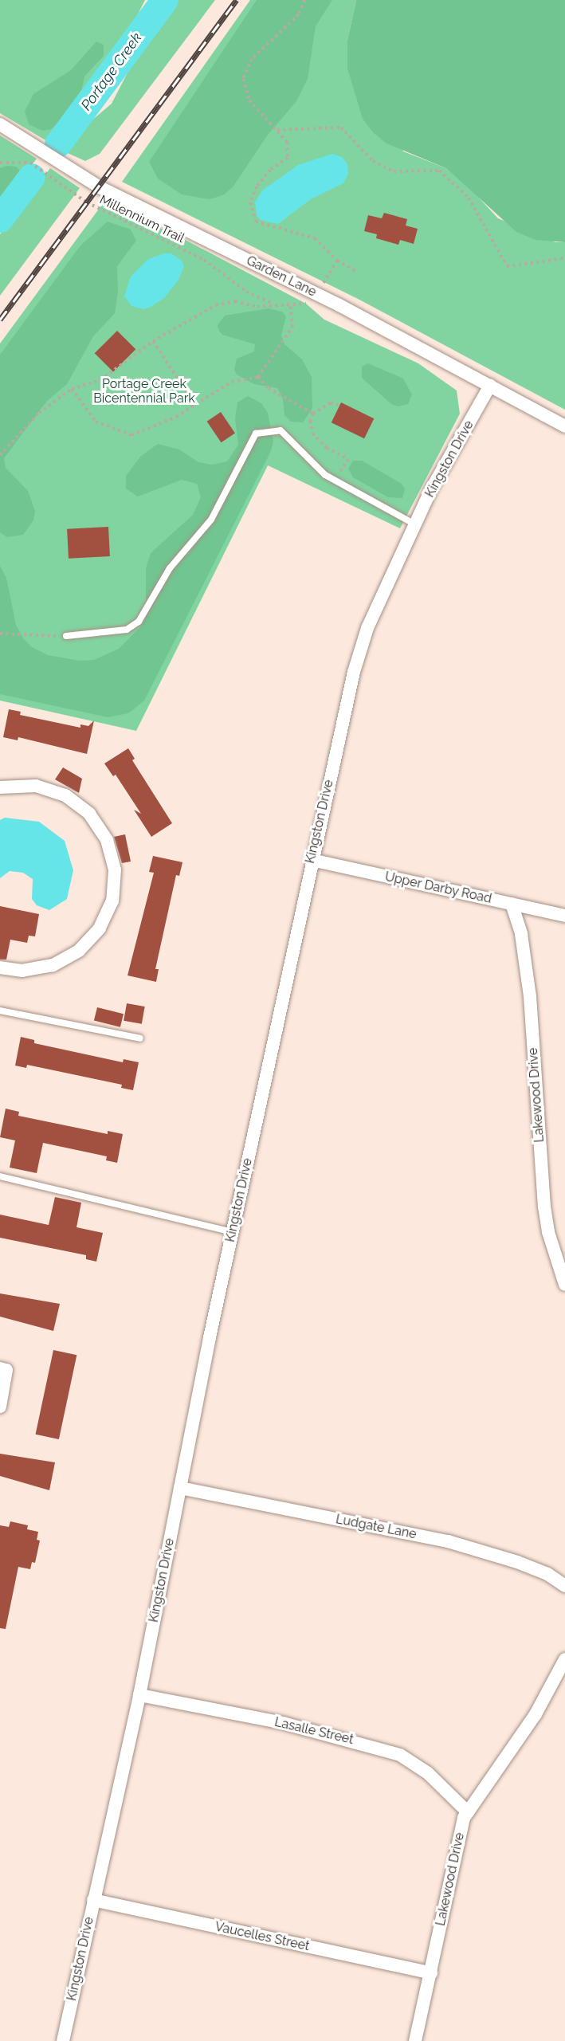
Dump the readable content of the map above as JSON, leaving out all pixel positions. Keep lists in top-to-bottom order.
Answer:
{
  "streets": {
    "street": [
      "Garden Lane",
      "Kingston Drive",
      "Upper Darby Road",
      "Lakewood Drive",
      "Ludgate Lane",
      "Lasalle Street",
      "Vaucelles Street"
    ],
    "path": ["Millennium Trail"]
  },
  "crossings": [
    ["Garden Lane", "Kingston Drive"],
    ["Kingston Drive", "Upper Darby Road"],
    ["Kingston Drive", "Ludgate Lane"],
    ["Kingston Drive", "Lasalle Street"],
    ["Kingston Drive", "Vaucelles Street"],
    ["Upper Darby Road", "Lakewood Drive"],
    ["Lakewood Drive", "Lasalle Street"],
    ["Lakewood Drive", "Vaucelles Street"]
  ],
  "water": ["Portage Creek"],
  "parks": ["Portage Creek Bicentennial Park"]
}
